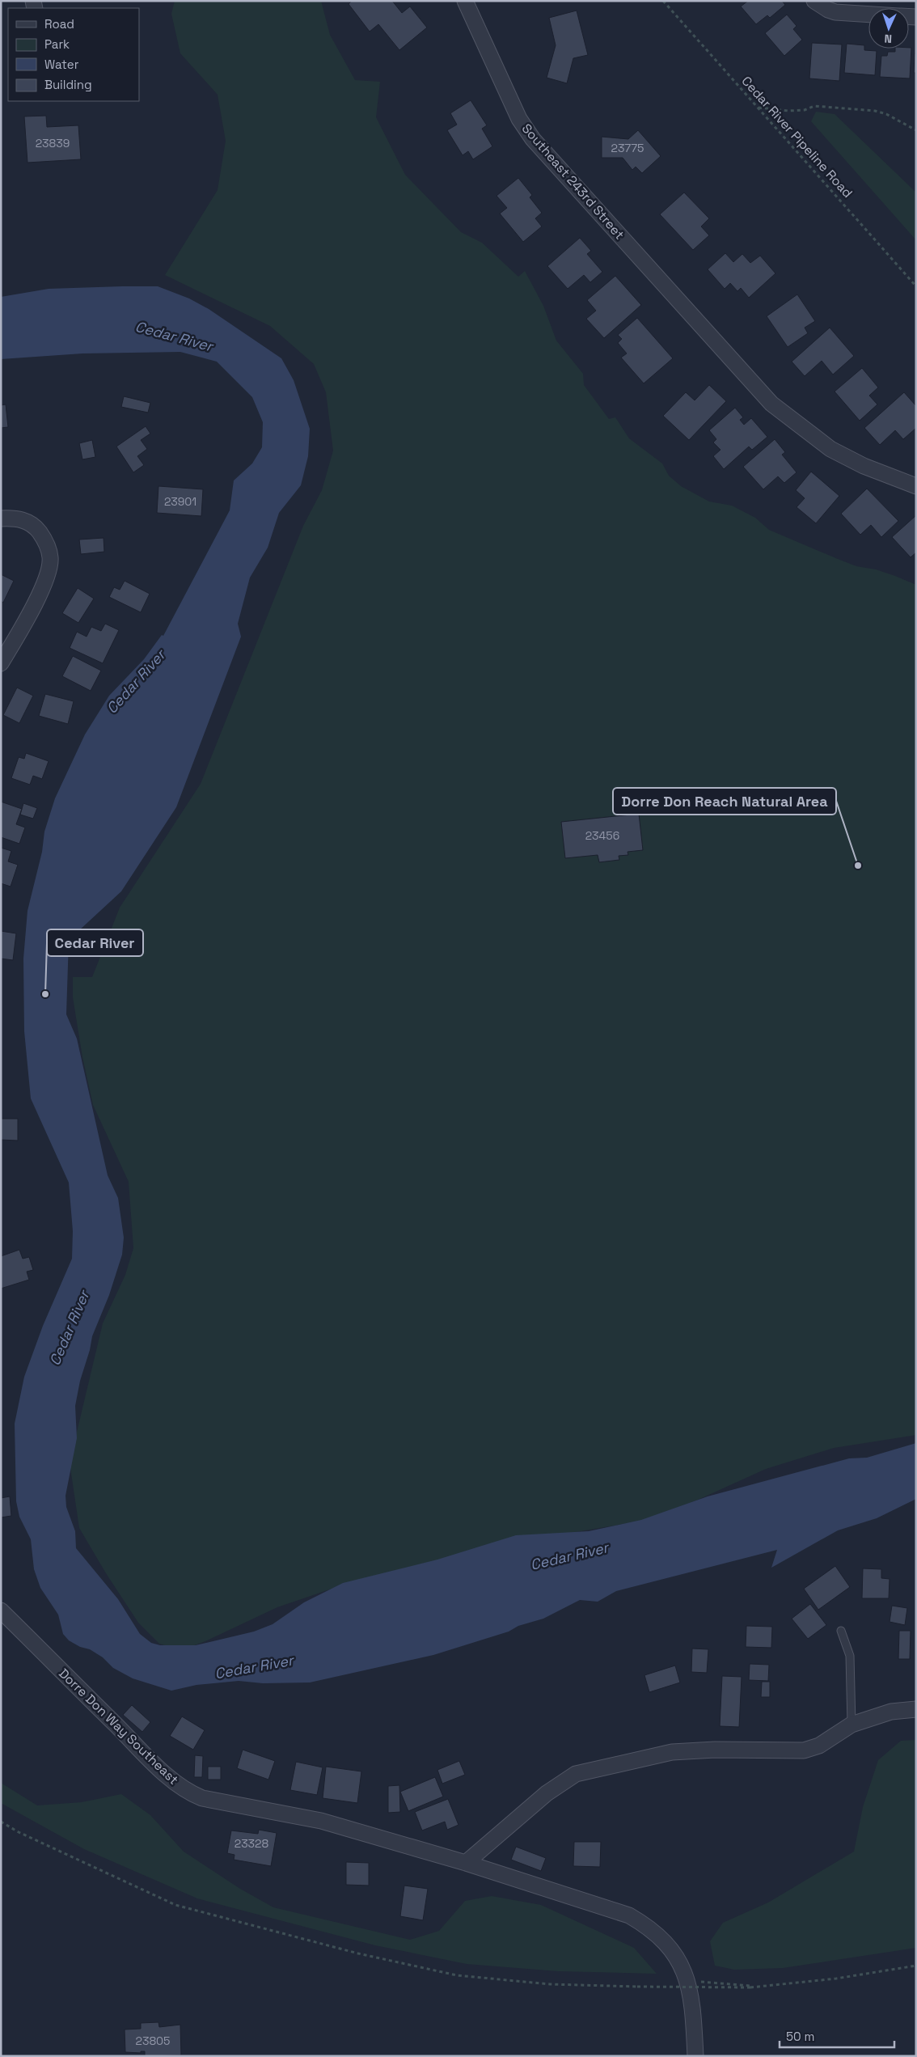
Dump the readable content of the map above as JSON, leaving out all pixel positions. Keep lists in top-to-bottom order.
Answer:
{
  "streets": {
    "street": ["Southeast 243rd Street", "Dorre Don Way Southeast"],
    "path": ["Cedar River Pipeline Road"]
  },
  "water": ["Cedar River"],
  "places": ["Dorre Don Reach Natural Area", "Cedar River"],
  "house_numbers": [
    "23839",
    "23775",
    "23901",
    "23456",
    "23328",
    "23805"
  ],
  "legend": [
    "Road",
    "Park",
    "Water",
    "Building"
  ],
  "scale_bar": "50 m",
  "north": "bottom"
}
